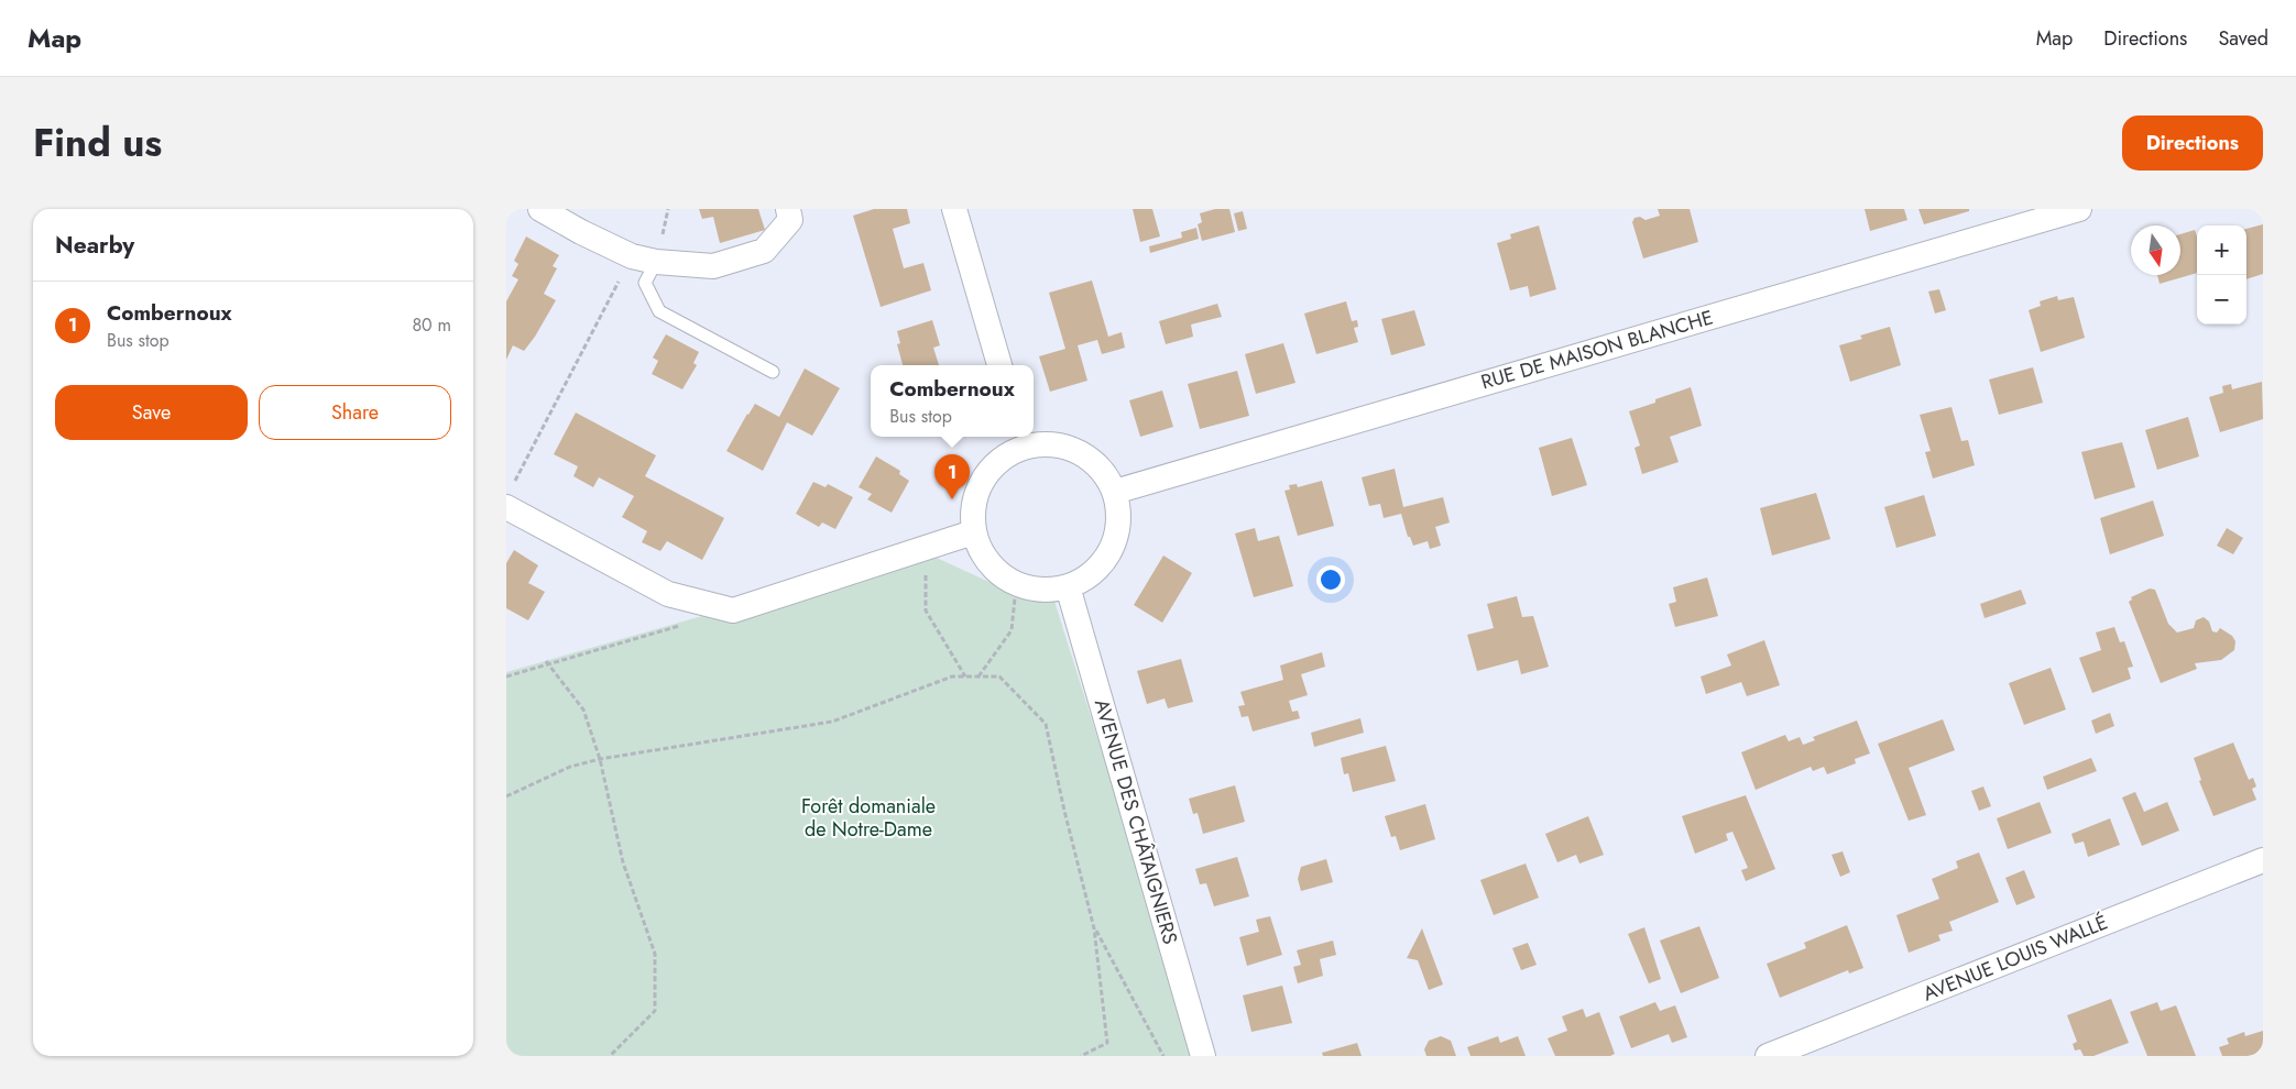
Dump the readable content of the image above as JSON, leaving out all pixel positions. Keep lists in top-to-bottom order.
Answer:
{
  "streets": {
    "street": ["RUE DE MAISON BLANCHE", "AVENUE DES CHÂTAIGNIERS", "AVENUE LOUIS WALLÉ"]
  },
  "crossings": [
    ["RUE DE MAISON BLANCHE", "AVENUE DES CHÂTAIGNIERS"]
  ],
  "parks": ["Forêt domaniale de Notre-Dame"],
  "north": "bottom",
  "page": {
    "header": "Map",
    "nav": ["Map", "Directions", "Saved"],
    "title": "Find us",
    "buttons": [
      "Directions",
      ["Save", "Share"]
    ],
    "heading": "Nearby",
    "map_buttons": ["+", "−"],
    "list": [
      {
        "mark": "1",
        "name": "Combernoux",
        "note": "Bus stop",
        "value": "80 m"
      }
    ],
    "popup": ["Combernoux", "Bus stop"],
    "pins": "1"
  }
}
